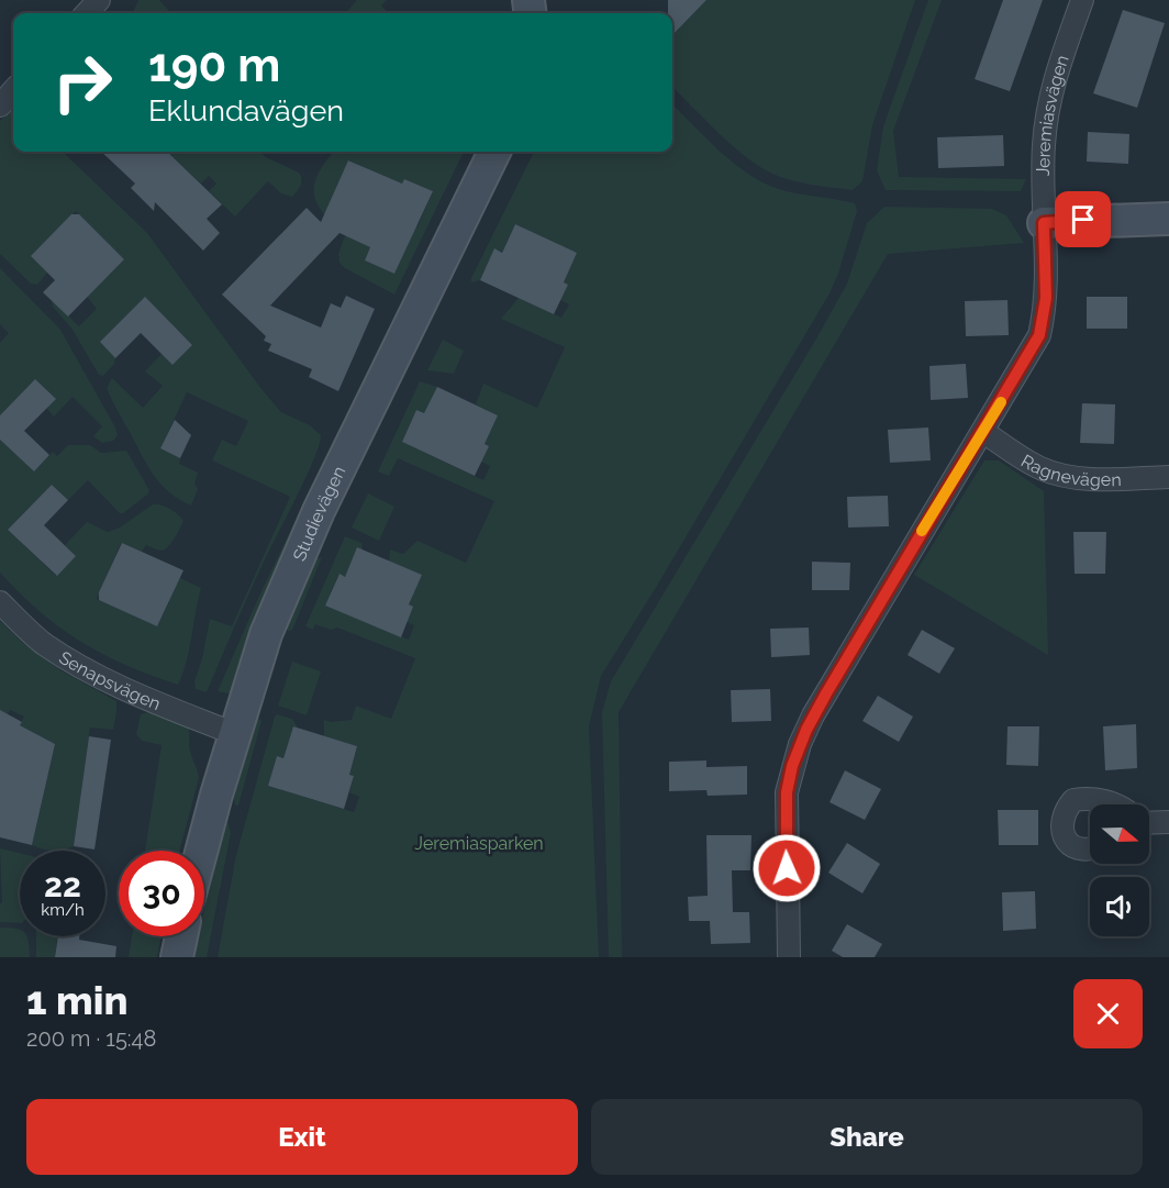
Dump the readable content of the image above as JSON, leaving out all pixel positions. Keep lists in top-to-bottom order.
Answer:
{
  "streets": {
    "street": [
      "Jeremiasvägen",
      "Ragnevägen",
      "Studievägen",
      "Senapsvägen"
    ]
  },
  "crossings": [
    ["Jeremiasvägen", "Ragnevägen"],
    ["Studievägen", "Senapsvägen"]
  ],
  "parks": ["Jeremiasparken"],
  "north": "right",
  "page": {
    "turn": ["190 m", "Eklundavägen"],
    "speed": "22 km/h",
    "limit": "30",
    "heading": ["1 min", "200 m · 15:48"],
    "buttons": ["Exit", "Share"]
  }
}
